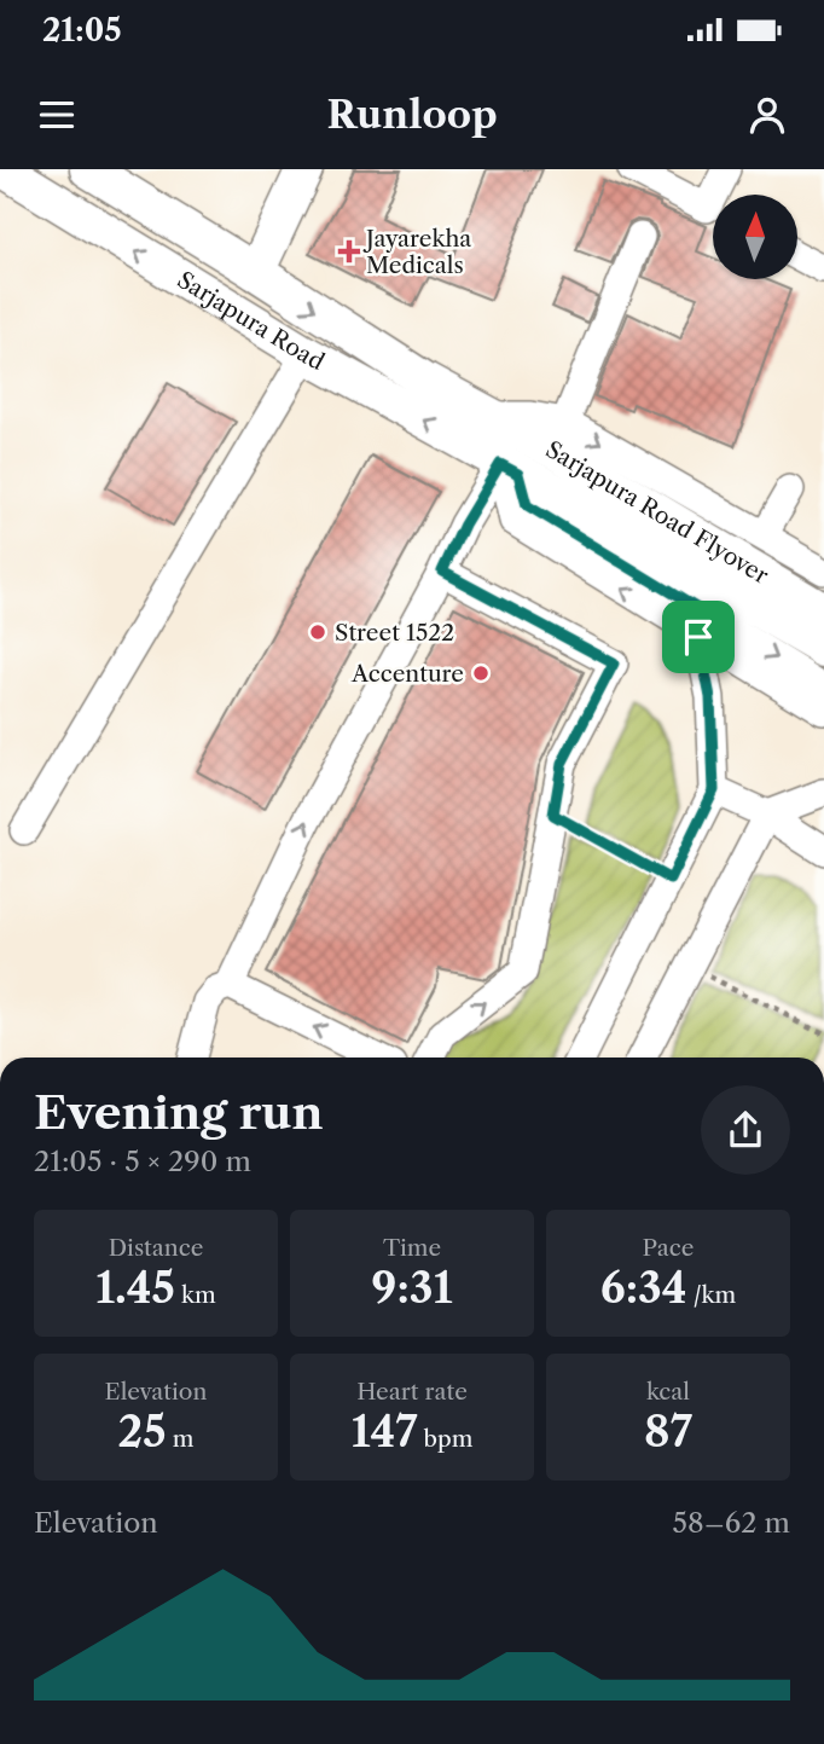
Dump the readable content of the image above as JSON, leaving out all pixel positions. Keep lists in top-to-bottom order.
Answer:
{
  "streets": {
    "main road": ["Sarjapura Road", "Sarjapura Road Flyover"]
  },
  "crossings": [
    ["Sarjapura Road", "Sarjapura Road Flyover"]
  ],
  "places": {
    "health": ["Jayarekha Medicals"],
    "other": ["Street 1522", "Accenture"]
  },
  "north": "top",
  "page": {
    "status": "21:05",
    "header": "Runloop",
    "heading": ["Evening run", "21:05 · 5 × 290 m"],
    "stats": [
      ["Distance", "1.45 km"],
      ["Time", "9:31"],
      ["Pace", "6:34 /km"],
      ["Elevation", "25 m"],
      ["Heart rate", "147 bpm"],
      ["kcal", "87"]
    ],
    "chart": ["Elevation", "58–62 m"]
  }
}
